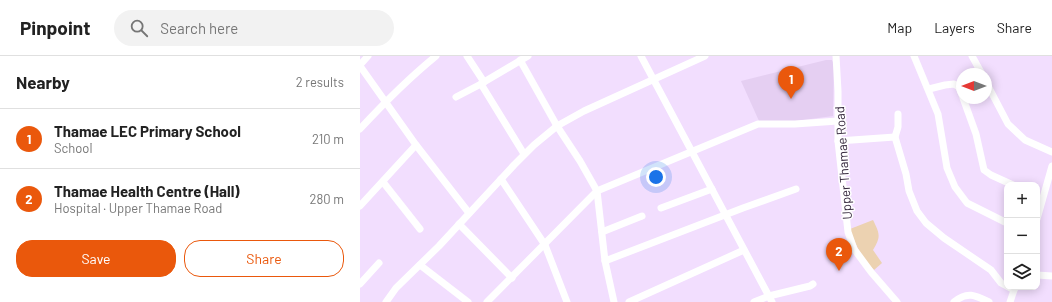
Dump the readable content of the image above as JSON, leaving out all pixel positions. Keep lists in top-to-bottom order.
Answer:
{
  "streets": {
    "street": ["Upper Thamae Road"]
  },
  "north": "left",
  "page": {
    "header": "Pinpoint",
    "search": "Search here",
    "nav": ["Map", "Layers", "Share"],
    "heading": ["Nearby", "2 results"],
    "pins": ["1", "2"],
    "list": [
      {
        "mark": "1",
        "name": "Thamae LEC Primary School",
        "note": "School",
        "value": "210 m"
      },
      {
        "mark": "2",
        "name": "Thamae Health Centre (Hall)",
        "note": "Hospital · Upper Thamae Road",
        "value": "280 m"
      }
    ],
    "map_buttons": ["+", "−"],
    "buttons": ["Save", "Share"]
  }
}
